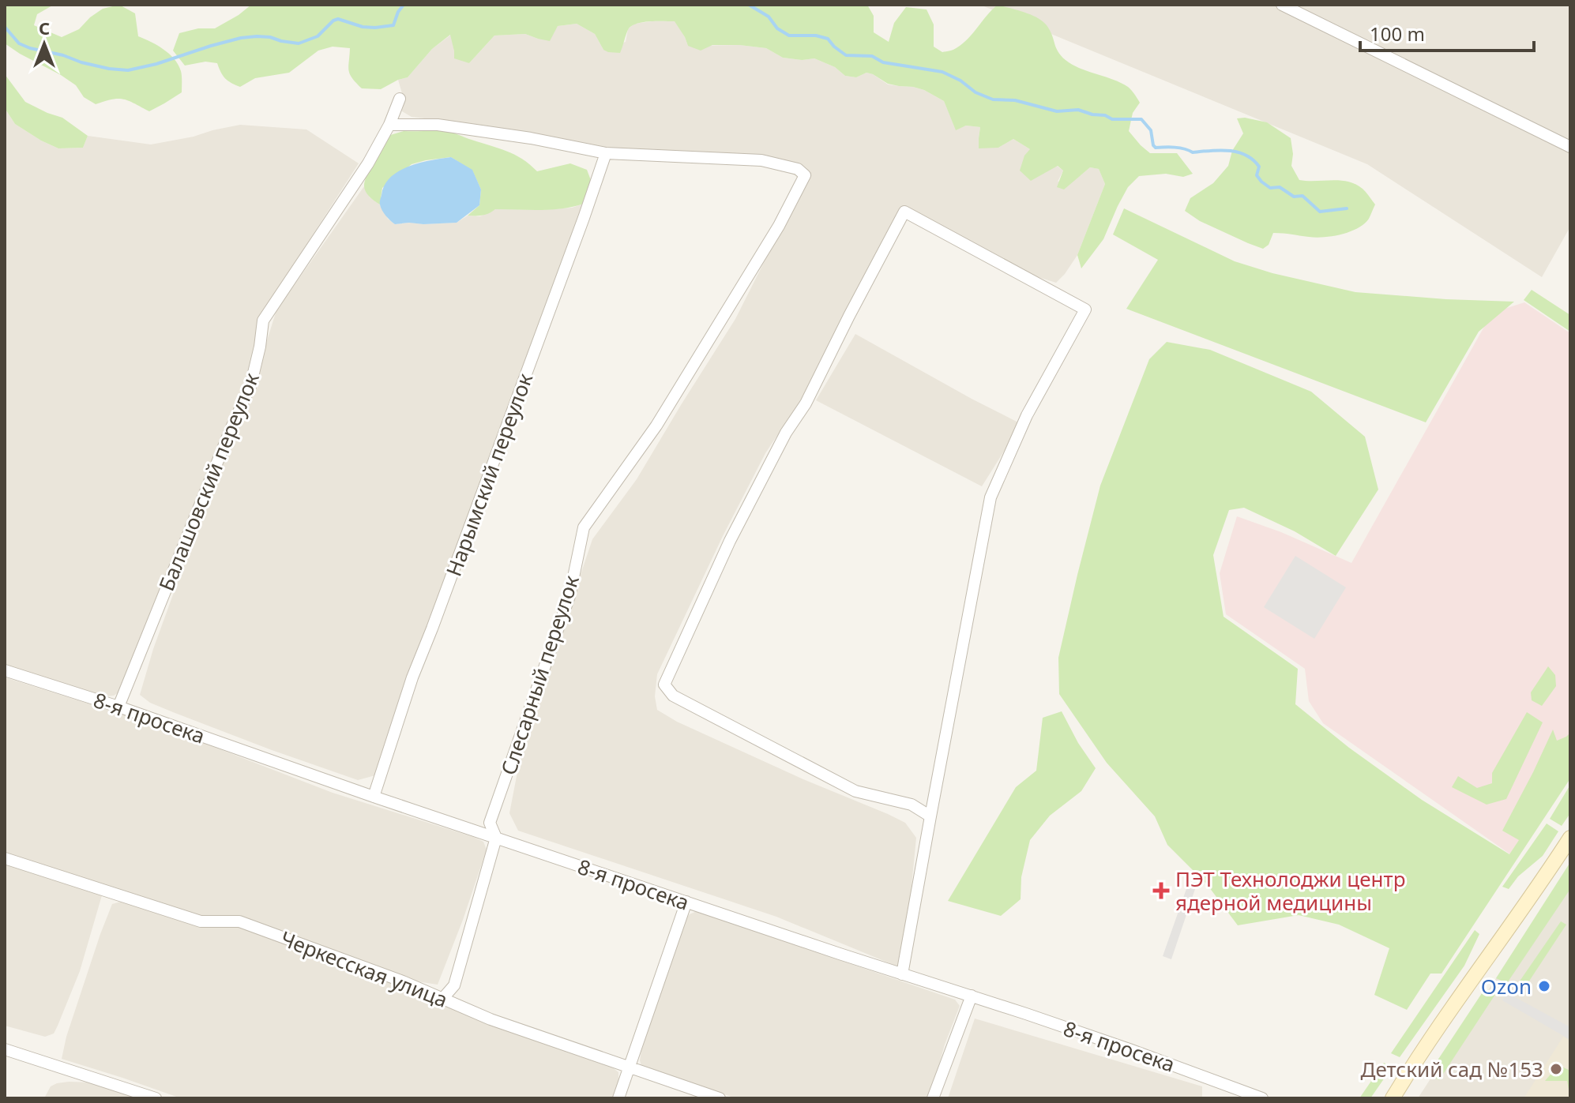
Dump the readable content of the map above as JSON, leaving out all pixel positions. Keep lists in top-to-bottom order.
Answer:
{
  "streets": {
    "street": [
      "Нарымский переулок",
      "Балашовский переулок",
      "Слесарный переулок",
      "8-я просека",
      "Черкесская улица"
    ]
  },
  "crossings": [
    ["Нарымский переулок", "Слесарный переулок"],
    ["Нарымский переулок", "8-я просека"],
    ["Балашовский переулок", "8-я просека"],
    ["Слесарный переулок", "8-я просека"],
    ["Слесарный переулок", "Черкесская улица"]
  ],
  "places": {
    "health": ["ПЭТ Технолоджи центр ядерной медицины"],
    "other": ["Ozon", "Детский сад №153"]
  },
  "scale_bar": "100 m",
  "north": "top"
}
